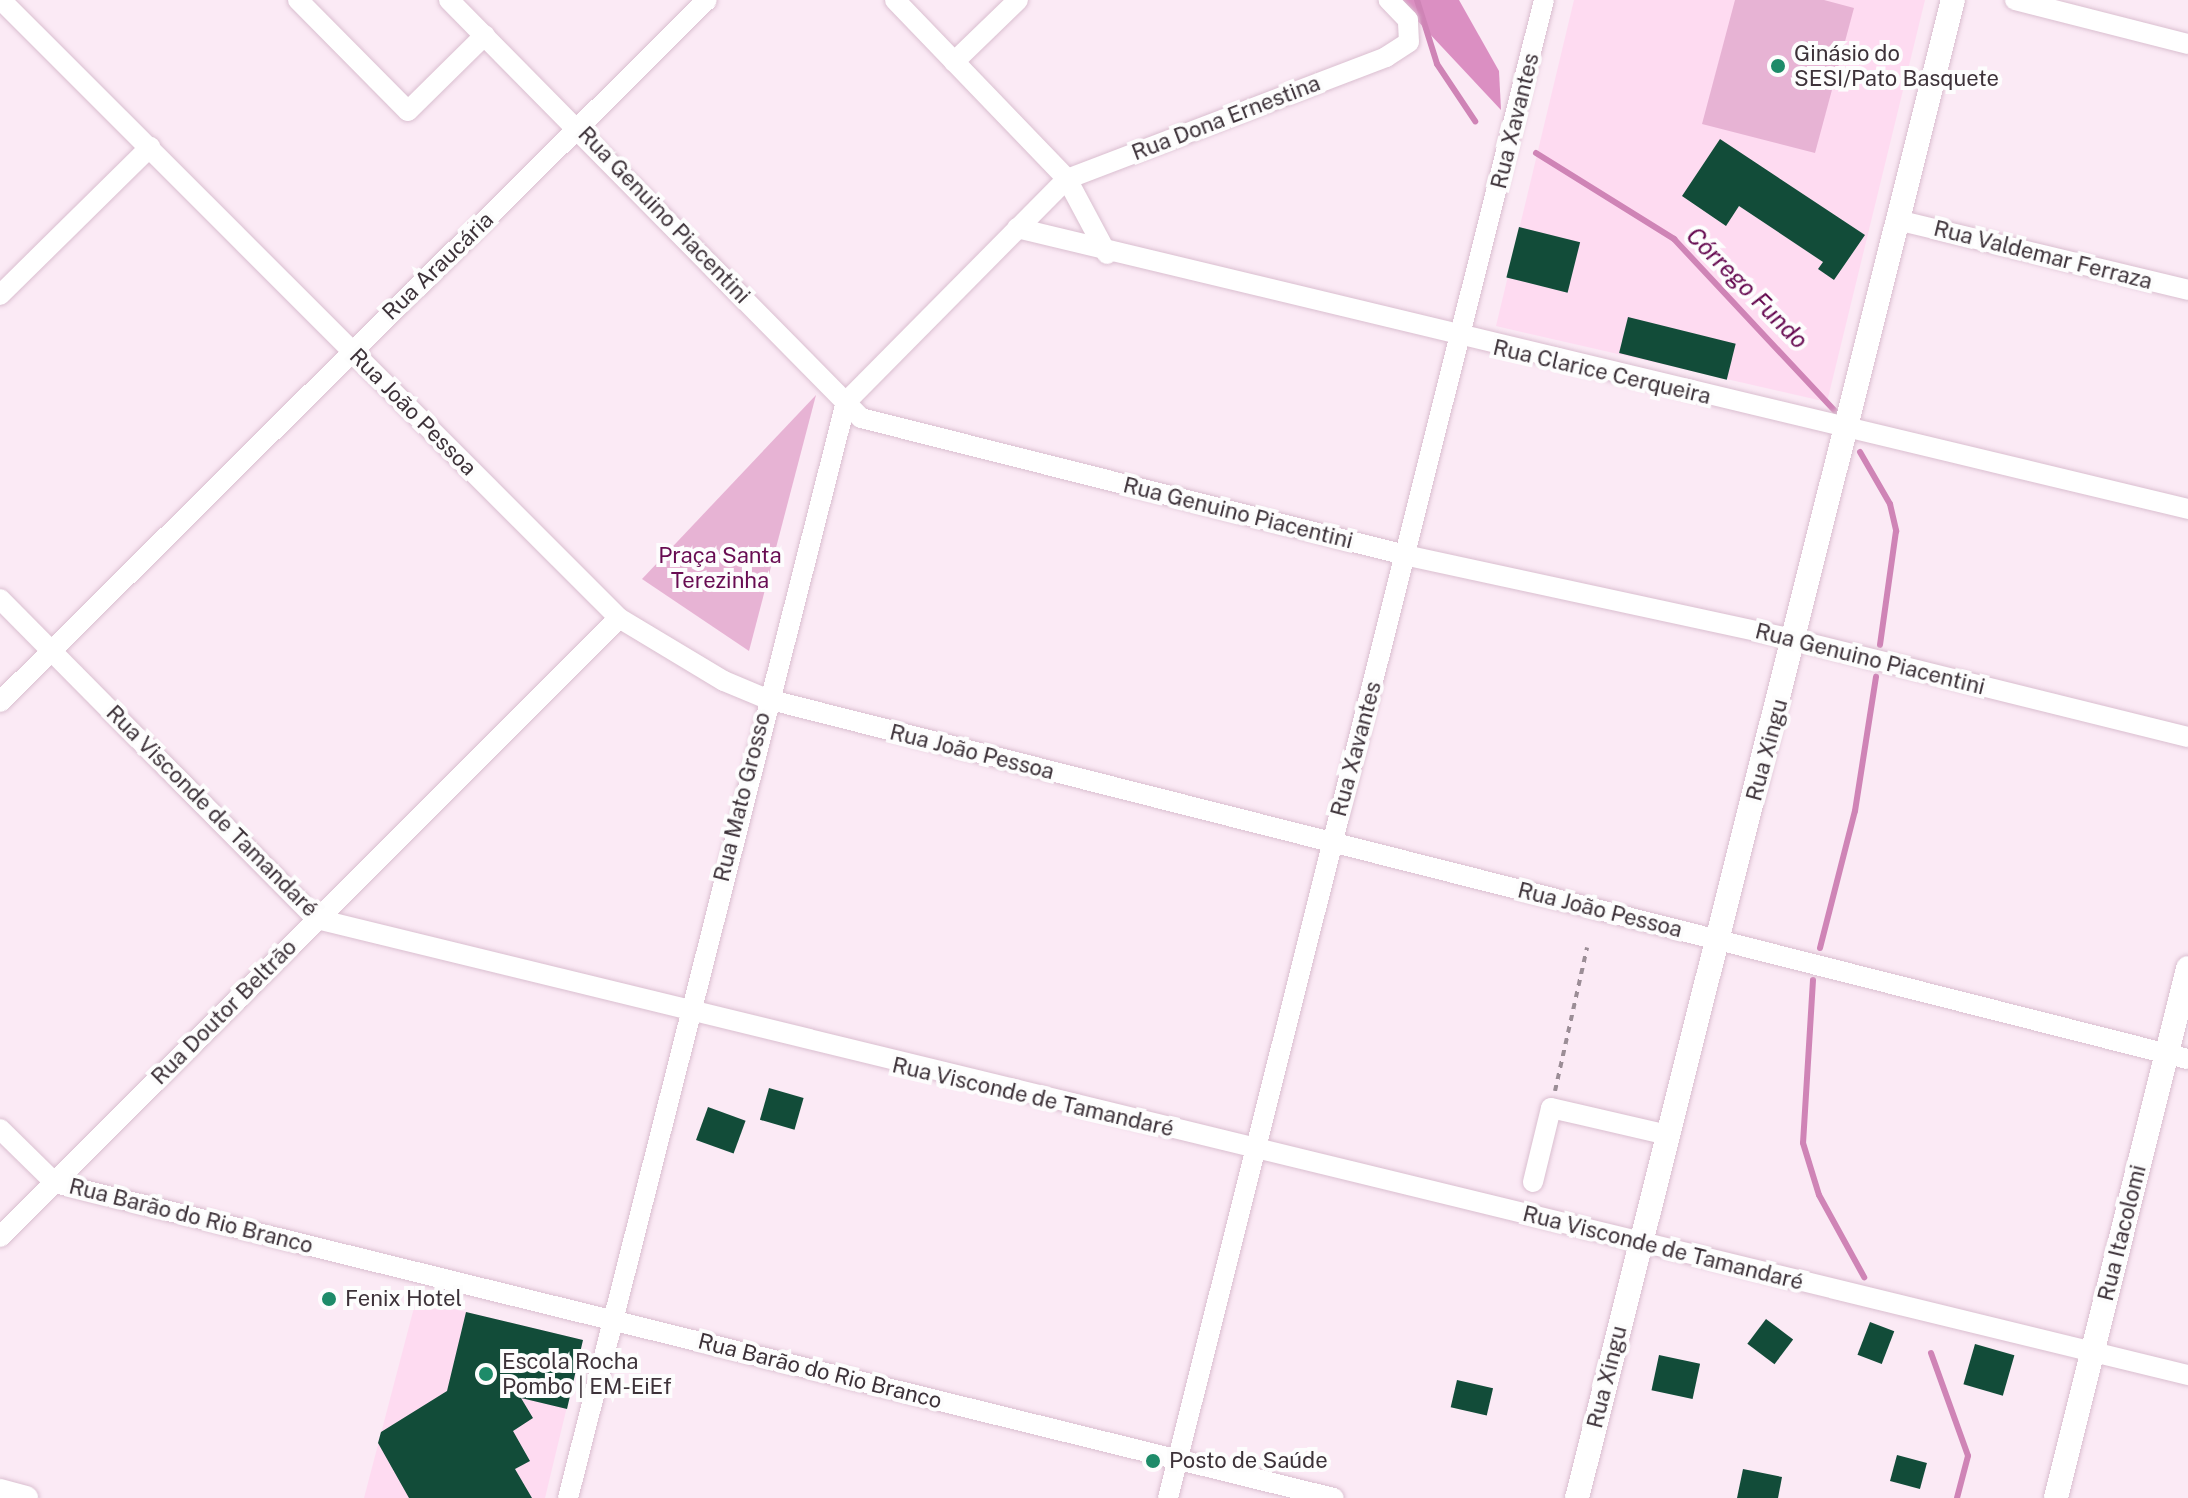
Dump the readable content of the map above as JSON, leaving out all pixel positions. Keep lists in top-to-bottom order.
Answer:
{
  "streets": {
    "street": [
      "Rua Dona Ernestina",
      "Rua Xavantes",
      "Rua Genuino Piacentini",
      "Rua Valdemar Ferraza",
      "Rua Araucária",
      "Rua Clarice Cerqueira",
      "Rua João Pessoa",
      "Rua Xingu",
      "Rua Mato Grosso",
      "Rua Visconde de Tamandaré",
      "Rua Doutor Beltrão",
      "Rua Barão do Rio Branco",
      "Rua Itacolomi"
    ]
  },
  "crossings": [
    ["Rua Dona Ernestina", "Rua Mato Grosso"],
    ["Rua Xavantes", "Rua Genuino Piacentini"],
    ["Rua Xavantes", "Rua Clarice Cerqueira"],
    ["Rua Xavantes", "Rua João Pessoa"],
    ["Rua Xavantes", "Rua Visconde de Tamandaré"],
    ["Rua Xavantes", "Rua Barão do Rio Branco"],
    ["Rua Genuino Piacentini", "Rua Araucária"],
    ["Rua Genuino Piacentini", "Rua Xingu"],
    ["Rua Genuino Piacentini", "Rua Mato Grosso"],
    ["Rua Valdemar Ferraza", "Rua Xingu"],
    ["Rua Araucária", "Rua João Pessoa"],
    ["Rua Araucária", "Rua Visconde de Tamandaré"],
    ["Rua Clarice Cerqueira", "Rua Xingu"],
    ["Rua Clarice Cerqueira", "Rua Mato Grosso"],
    ["Rua João Pessoa", "Rua Xingu"],
    ["Rua João Pessoa", "Rua Mato Grosso"],
    ["Rua João Pessoa", "Rua Doutor Beltrão"],
    ["Rua João Pessoa", "Rua Itacolomi"],
    ["Rua Xingu", "Rua Visconde de Tamandaré"],
    ["Rua Mato Grosso", "Rua Visconde de Tamandaré"],
    ["Rua Mato Grosso", "Rua Barão do Rio Branco"],
    ["Rua Visconde de Tamandaré", "Rua Doutor Beltrão"],
    ["Rua Visconde de Tamandaré", "Rua Itacolomi"],
    ["Rua Doutor Beltrão", "Rua Barão do Rio Branco"]
  ],
  "water": ["Córrego Fundo"],
  "parks": ["Praça Santa Terezinha"],
  "places": [
    "Ginásio do SESI/Pato Basquete",
    "Fenix Hotel",
    "Escola Rocha Pombo | EM-EiEf",
    "Posto de Saúde"
  ]
}
